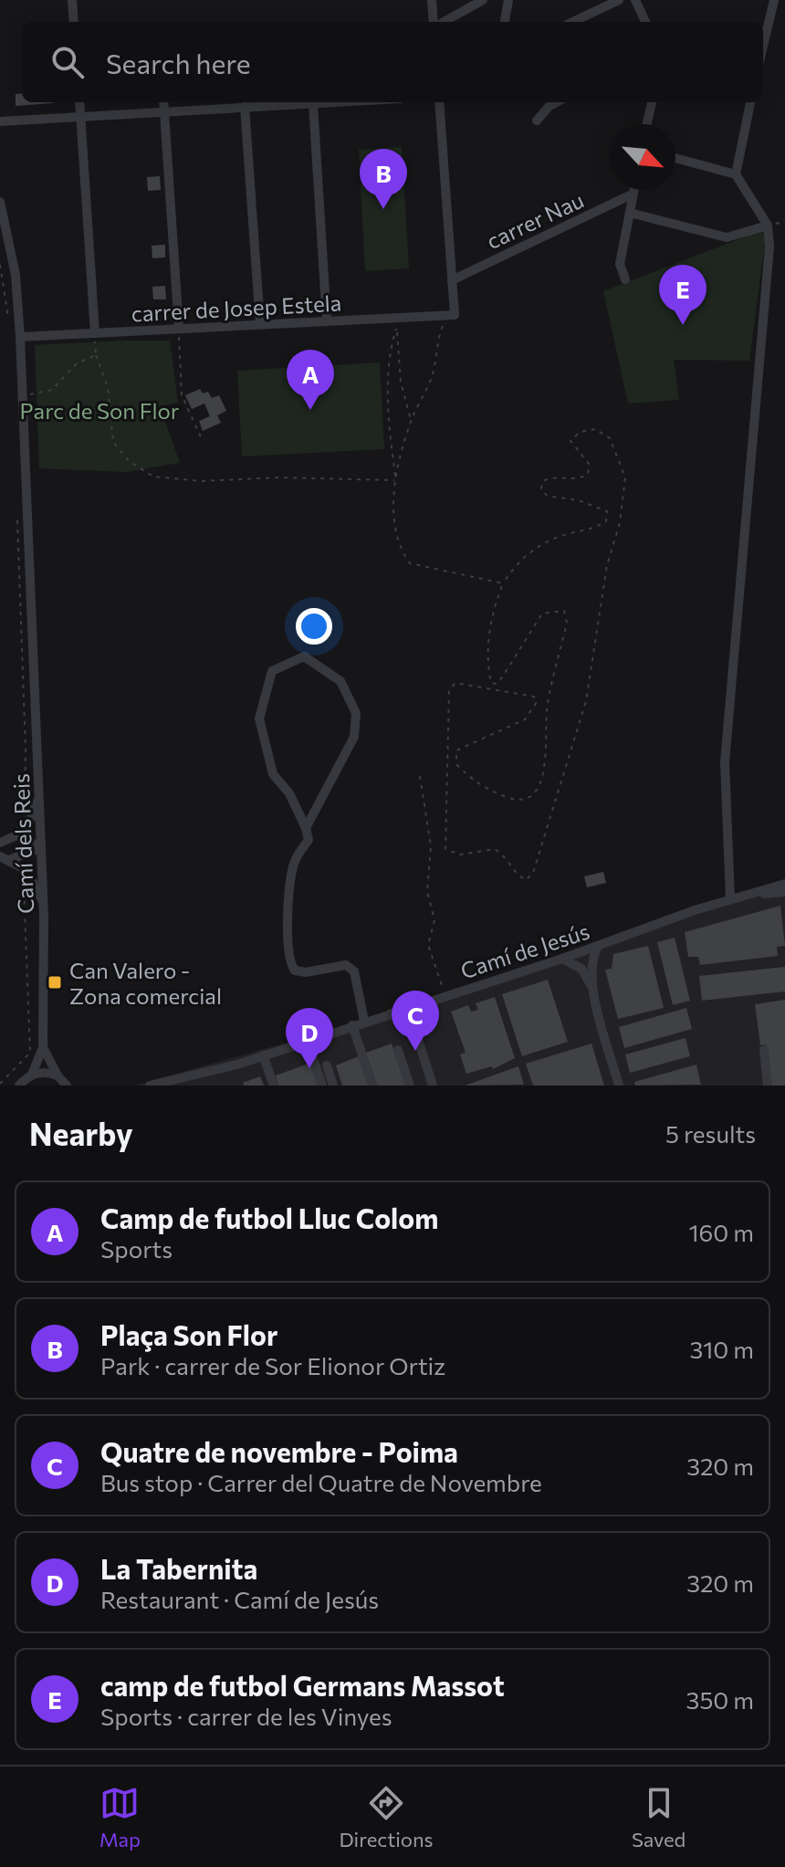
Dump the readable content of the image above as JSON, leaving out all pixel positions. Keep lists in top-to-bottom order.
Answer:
{
  "streets": {
    "street": [
      "carrer Nau",
      "carrer de Josep Estela",
      "Camí dels Reis",
      "Camí de Jesús"
    ]
  },
  "crossings": [
    ["carrer de Josep Estela", "Camí dels Reis"]
  ],
  "parks": ["Parc de Son Flor"],
  "places": {
    "transit": ["Can Valero - Zona comercial"]
  },
  "north": "bottom right",
  "page": {
    "search": "Search here",
    "pins": [
      "B",
      "E",
      "A",
      "C",
      "D"
    ],
    "heading": ["Nearby", "5 results"],
    "list": [
      {
        "mark": "A",
        "name": "Camp de futbol Lluc Colom",
        "note": "Sports",
        "value": "160 m"
      },
      {
        "mark": "B",
        "name": "Plaça Son Flor",
        "note": "Park · carrer de Sor Elionor Ortiz",
        "value": "310 m"
      },
      {
        "mark": "C",
        "name": "Quatre de novembre - Poima",
        "note": "Bus stop · Carrer del Quatre de Novembre",
        "value": "320 m"
      },
      {
        "mark": "D",
        "name": "La Tabernita",
        "note": "Restaurant · Camí de Jesús",
        "value": "320 m"
      },
      {
        "mark": "E",
        "name": "camp de futbol Germans Massot",
        "note": "Sports · carrer de les Vinyes",
        "value": "350 m"
      }
    ],
    "nav": ["Map", "Directions", "Saved"]
  }
}
